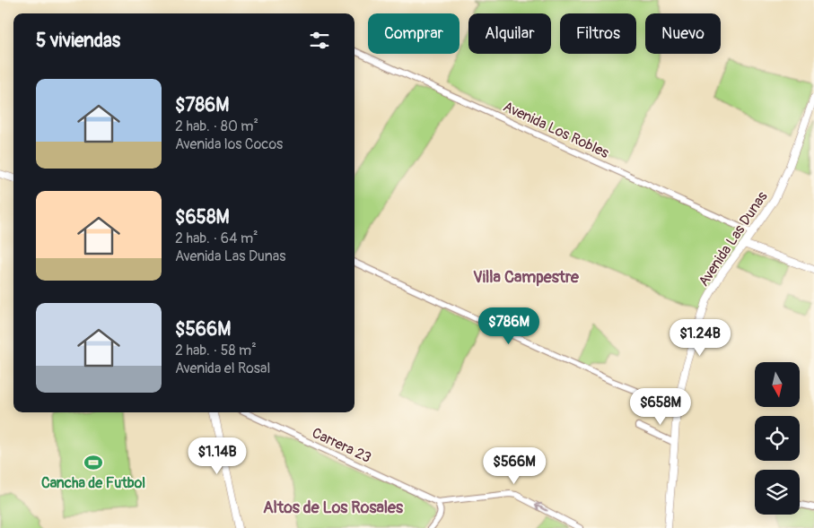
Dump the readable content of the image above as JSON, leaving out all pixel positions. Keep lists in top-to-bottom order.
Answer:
{
  "streets": {
    "street": ["Avenida Los Robles", "Avenida Las Dunas", "Carrera 23"]
  },
  "crossings": [
    ["Avenida Los Robles", "Avenida Las Dunas"]
  ],
  "districts": ["Villa Campestre", "Altos de Los Rosales"],
  "places": {
    "sports": ["Cancha de Futbol"]
  },
  "north": "bottom",
  "page": {
    "chip": [
      "Comprar",
      "Alquilar",
      "Filtros",
      "Nuevo"
    ],
    "heading": "5 viviendas",
    "list": [
      {
        "name": "$786M",
        "note": "2 hab. · 80 m² · Avenida los Cocos"
      },
      {
        "name": "$658M",
        "note": "2 hab. · 64 m² · Avenida Las Dunas"
      },
      {
        "name": "$566M",
        "note": "2 hab. · 58 m² · Avenida el Rosal"
      }
    ],
    "price": [
      "$786M",
      "$1.24B",
      "$658M",
      "$1.14B",
      "$566M"
    ]
  }
}
